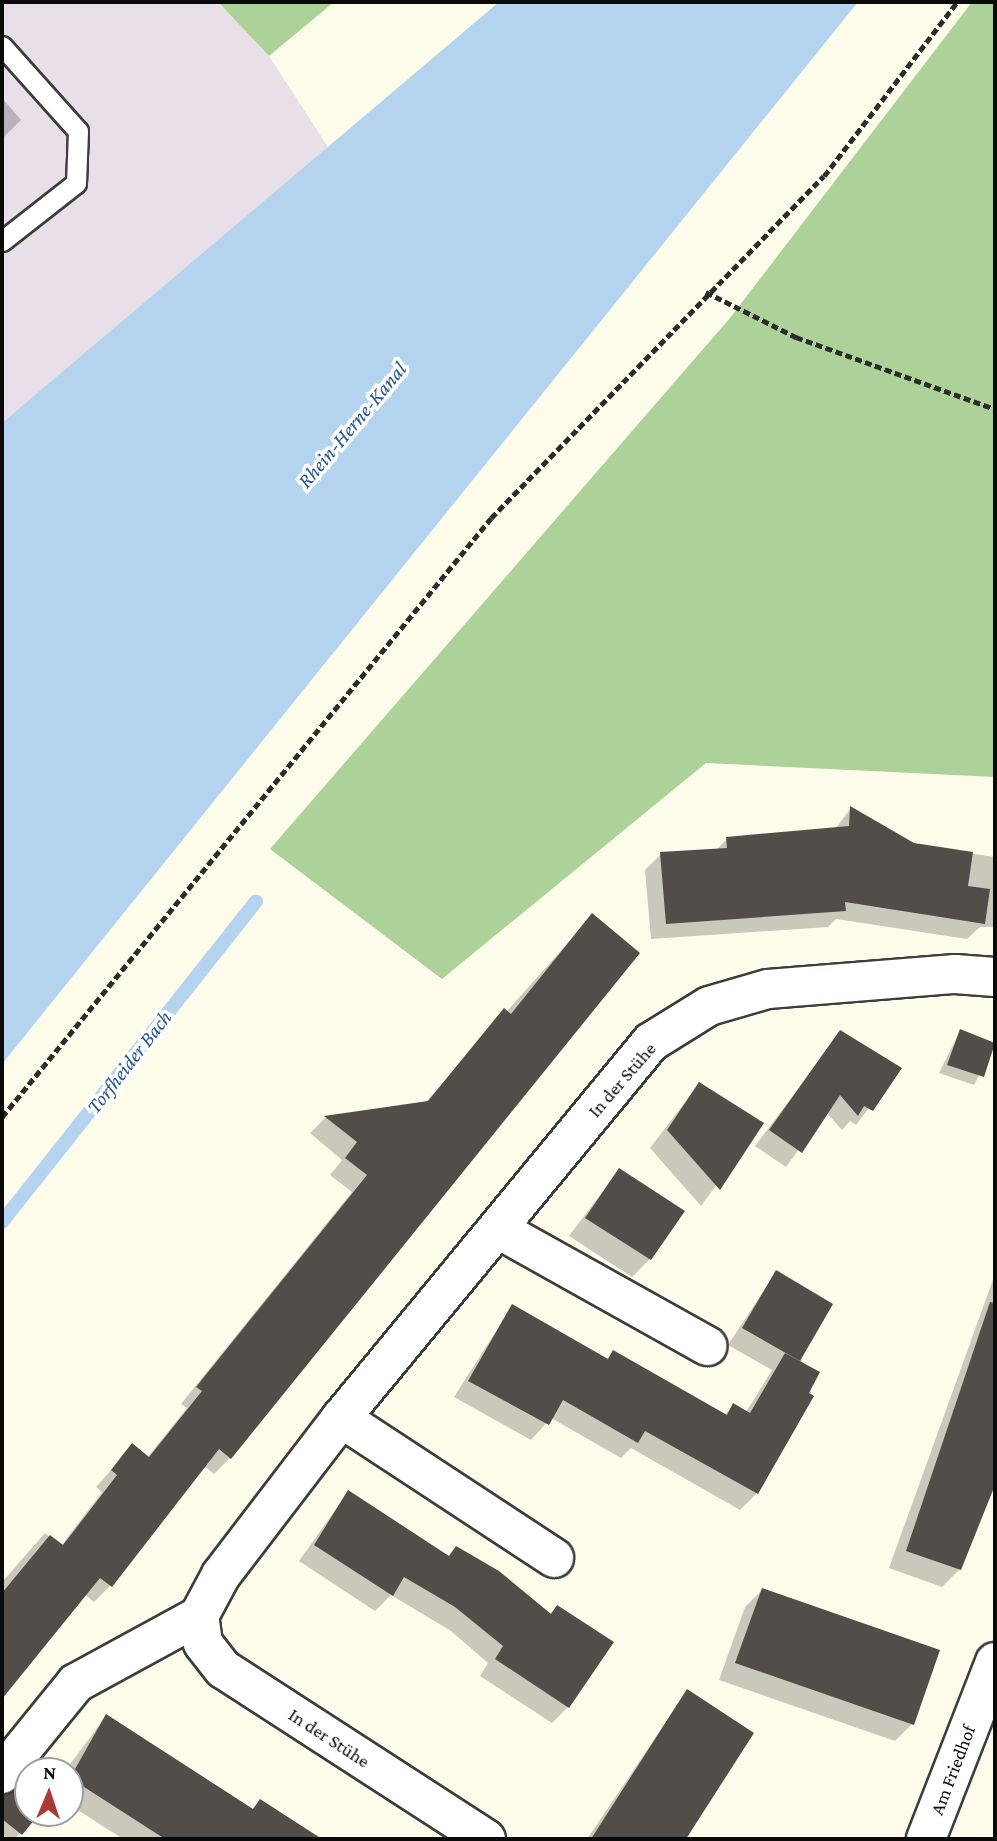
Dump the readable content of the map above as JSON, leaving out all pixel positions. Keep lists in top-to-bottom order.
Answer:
{
  "streets": {
    "street": ["In der Stühe", "Am Friedhof"]
  },
  "water": ["Rhein-Herne-Kanal", "Torfheider Bach"],
  "north": "top"
}
